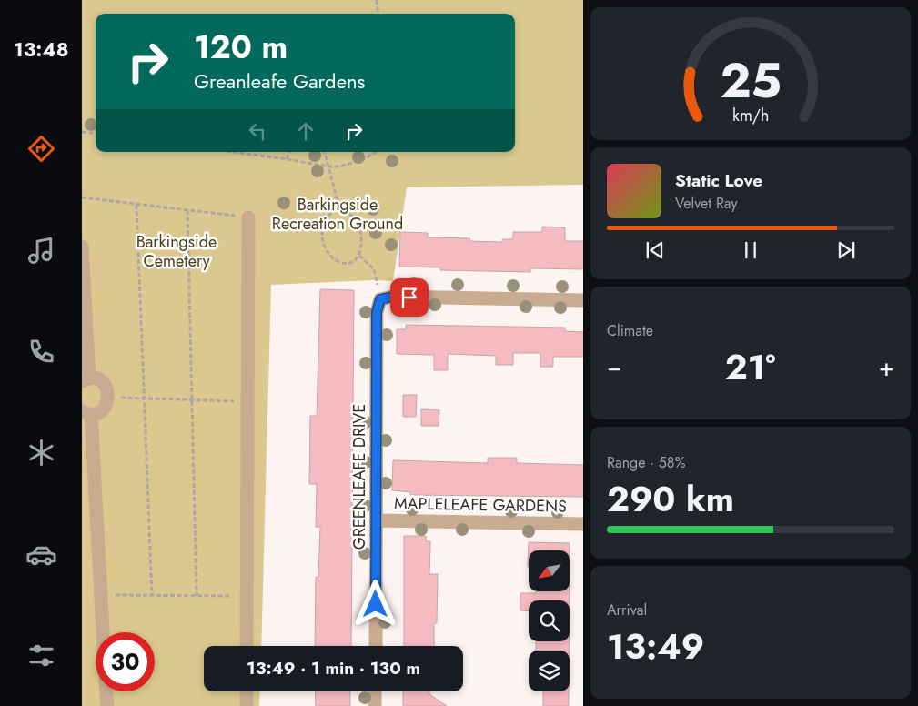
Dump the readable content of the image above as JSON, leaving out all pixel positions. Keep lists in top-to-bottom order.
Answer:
{
  "streets": {
    "street": ["GREENLEAFE DRIVE", "MAPLELEAFE GARDENS"]
  },
  "crossings": [
    ["GREENLEAFE DRIVE", "MAPLELEAFE GARDENS"]
  ],
  "parks": ["Barkingside Recreation Ground", "Barkingside Cemetery"],
  "north": "bottom left",
  "page": {
    "tabs": "13:48",
    "turn": ["120 m", "Greanleafe Gardens"],
    "song": ["Static Love", "Velvet Ray"],
    "tile": [
      "Climate",
      ["Range · 58%", "290 km"],
      ["Arrival", "13:49"]
    ],
    "heat": ["−", "21°", "+"],
    "limit": "30",
    "trip": "13:49 · 1 min · 130 m",
    "gauge": ["25", "km/h"]
  }
}
